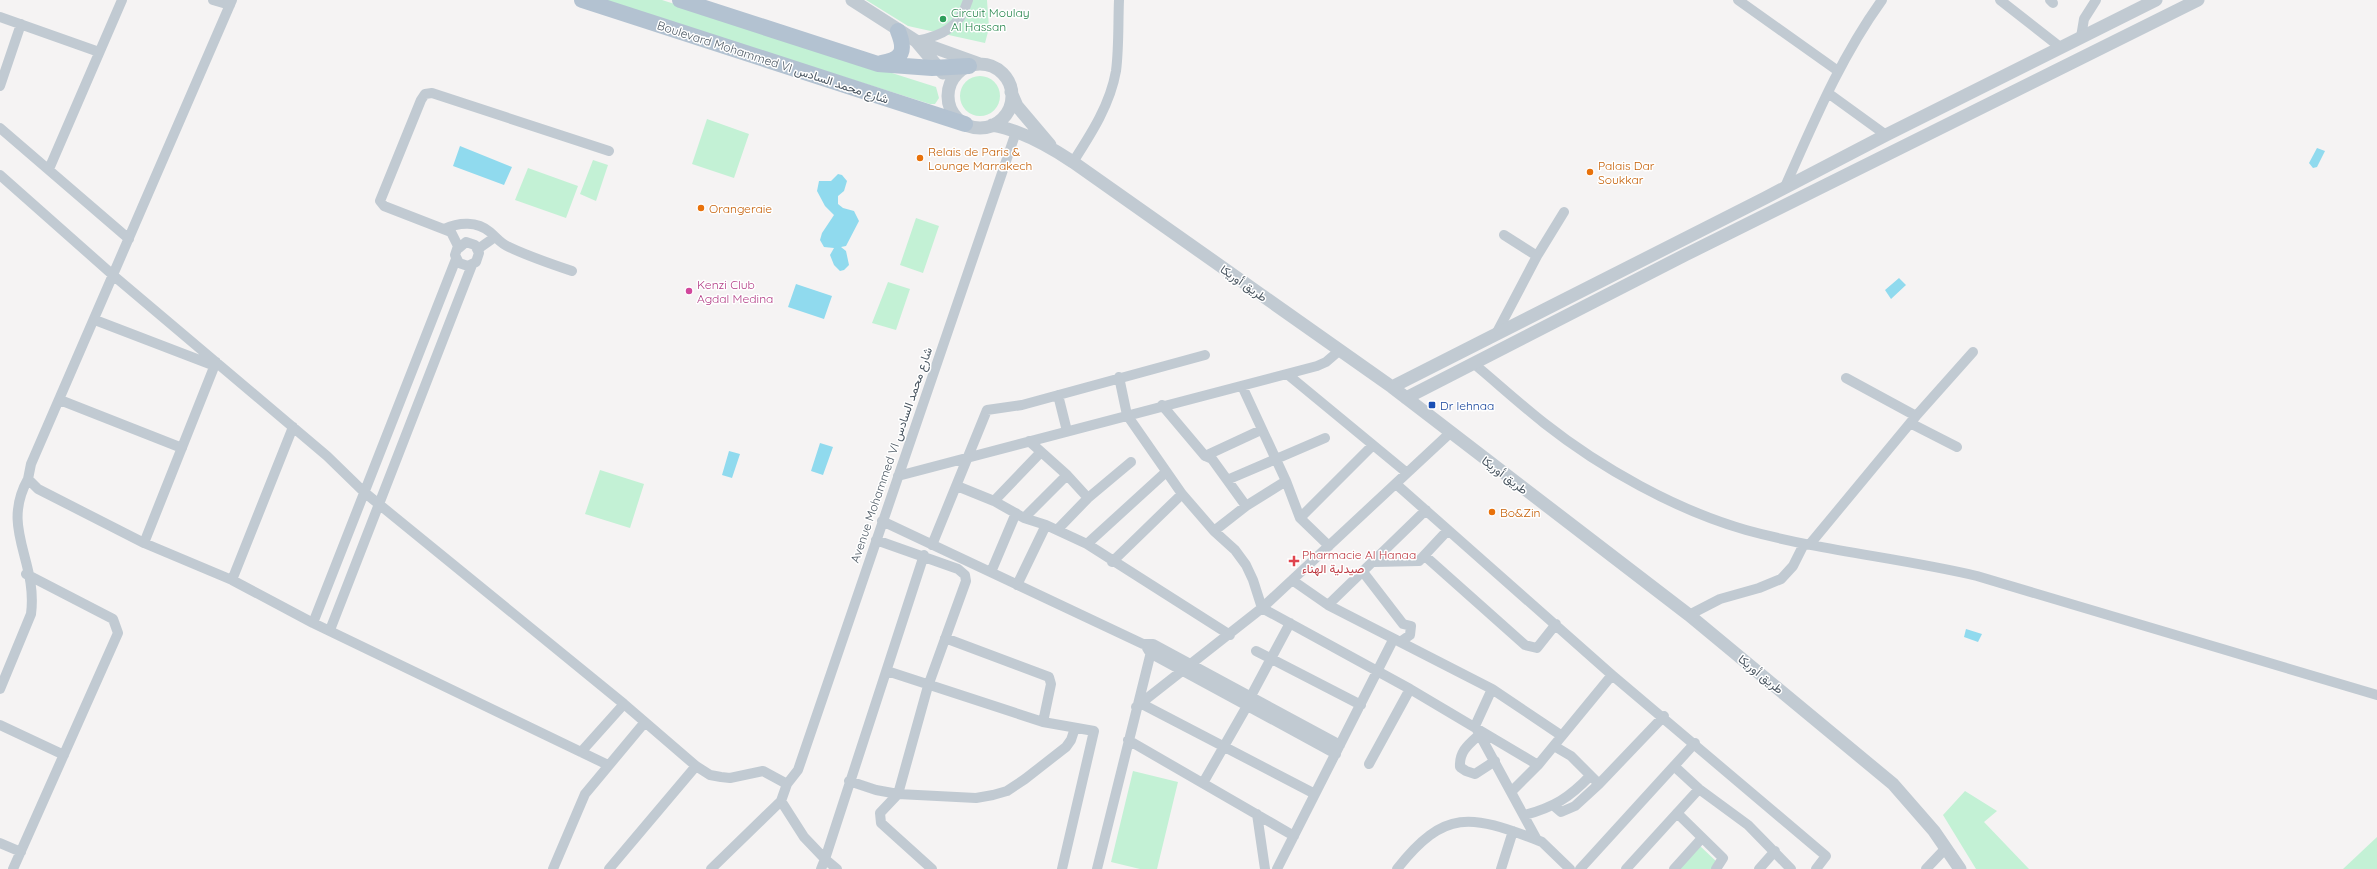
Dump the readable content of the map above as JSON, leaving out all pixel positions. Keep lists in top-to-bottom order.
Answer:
{
  "streets": {
    "main road": ["Boulevard Mohammed VI شارع محمد السادس"],
    "street": ["طريق أوريكا", "Avenue Mohammed VI شارع محمد السادس"]
  },
  "crossings": [
    ["Boulevard Mohammed VI شارع محمد السادس", "طريق أوريكا"],
    ["طريق أوريكا", "Avenue Mohammed VI شارع محمد السادس"]
  ],
  "places": {
    "other": [
      "Circuit Moulay Al Hassan",
      "Relais de Paris & Lounge Marrakech",
      "Palais Dar Soukkar",
      "Orangeraie",
      "Kenzi Club Agdal Medina",
      "Bo&Zin"
    ],
    "transit": ["Dr lehnaa"],
    "health": ["Pharmacie Al Hanaa صيدلية الهناء"]
  }
}
